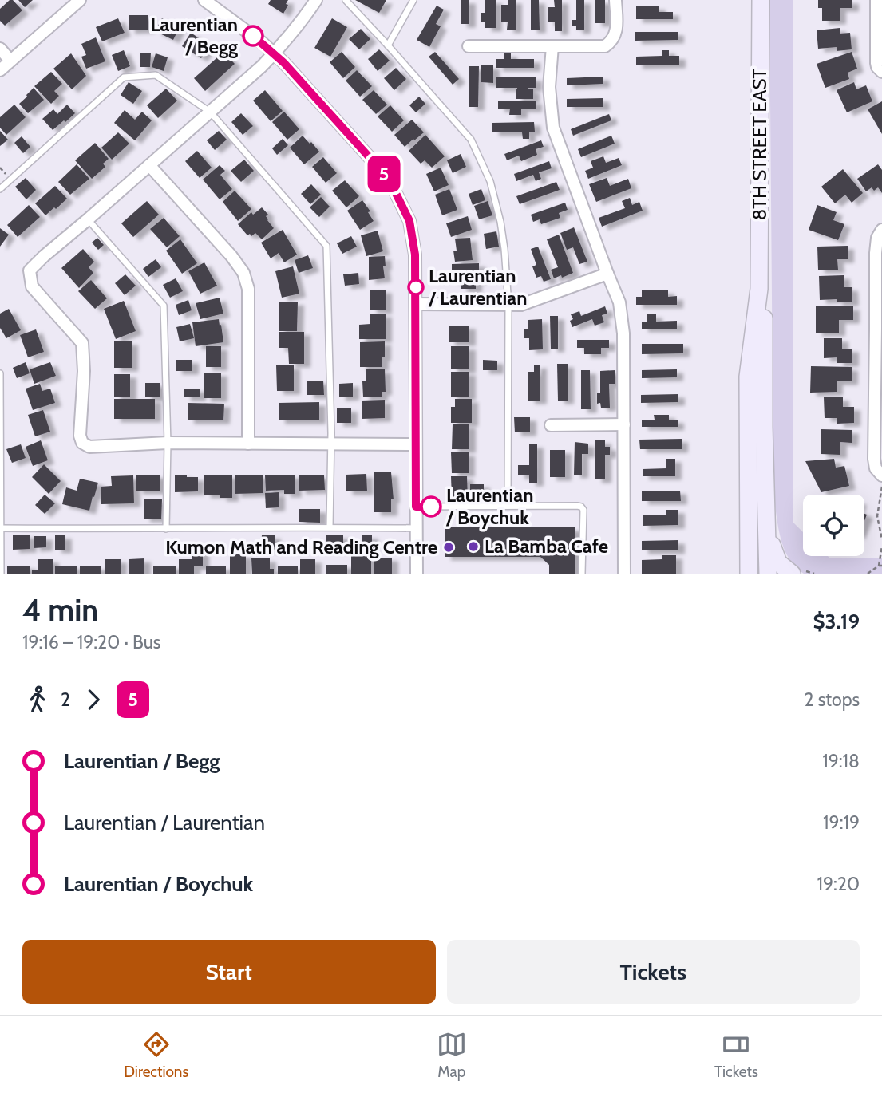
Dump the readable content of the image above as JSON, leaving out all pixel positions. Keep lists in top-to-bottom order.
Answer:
{
  "streets": {
    "main road": ["8TH STREET EAST"]
  },
  "places": [
    "Laurentian / Begg",
    "Laurentian / Laurentian",
    "Laurentian / Boychuk",
    "La Bamba Cafe",
    "Kumon Math and Reading Centre"
  ],
  "lines": ["bus line 5"],
  "page": {
    "on_map": "5",
    "heading": ["4 min", "19:16 – 19:20 · Bus", "$3.19"],
    "legs": ["2", "5", "2 stops"],
    "list": [
      {
        "name": "Laurentian / Begg",
        "value": "19:18"
      },
      {
        "name": "Laurentian / Laurentian",
        "value": "19:19"
      },
      {
        "name": "Laurentian / Boychuk",
        "value": "19:20"
      }
    ],
    "buttons": ["Start", "Tickets"],
    "tabs": ["Directions", "Map", "Tickets"]
  }
}
